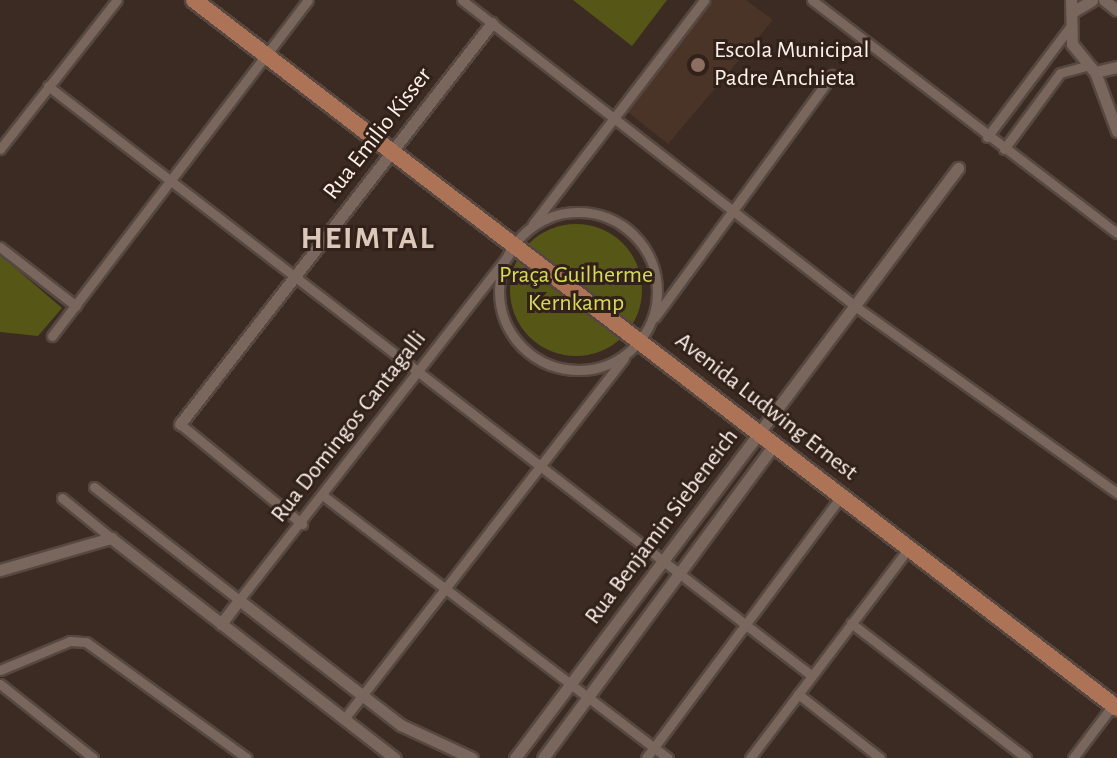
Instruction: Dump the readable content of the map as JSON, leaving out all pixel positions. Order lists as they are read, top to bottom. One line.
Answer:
{"streets":{"highway":["Avenida Ludwing Ernest"],"street":["Rua Emilio Kisser","Rua Domingos Cantagalli","Rua Benjamin Siebeneich"]},"crossings":[["Rua Emilio Kisser","Avenida Ludwing Ernest"],["Avenida Ludwing Ernest","Rua Domingos Cantagalli"],["Avenida Ludwing Ernest","Rua Benjamin Siebeneich"]],"districts":["HEIMTAL"],"parks":["Praça Guilherme Kernkamp"],"places":["Escola Municipal Padre Anchieta"]}
